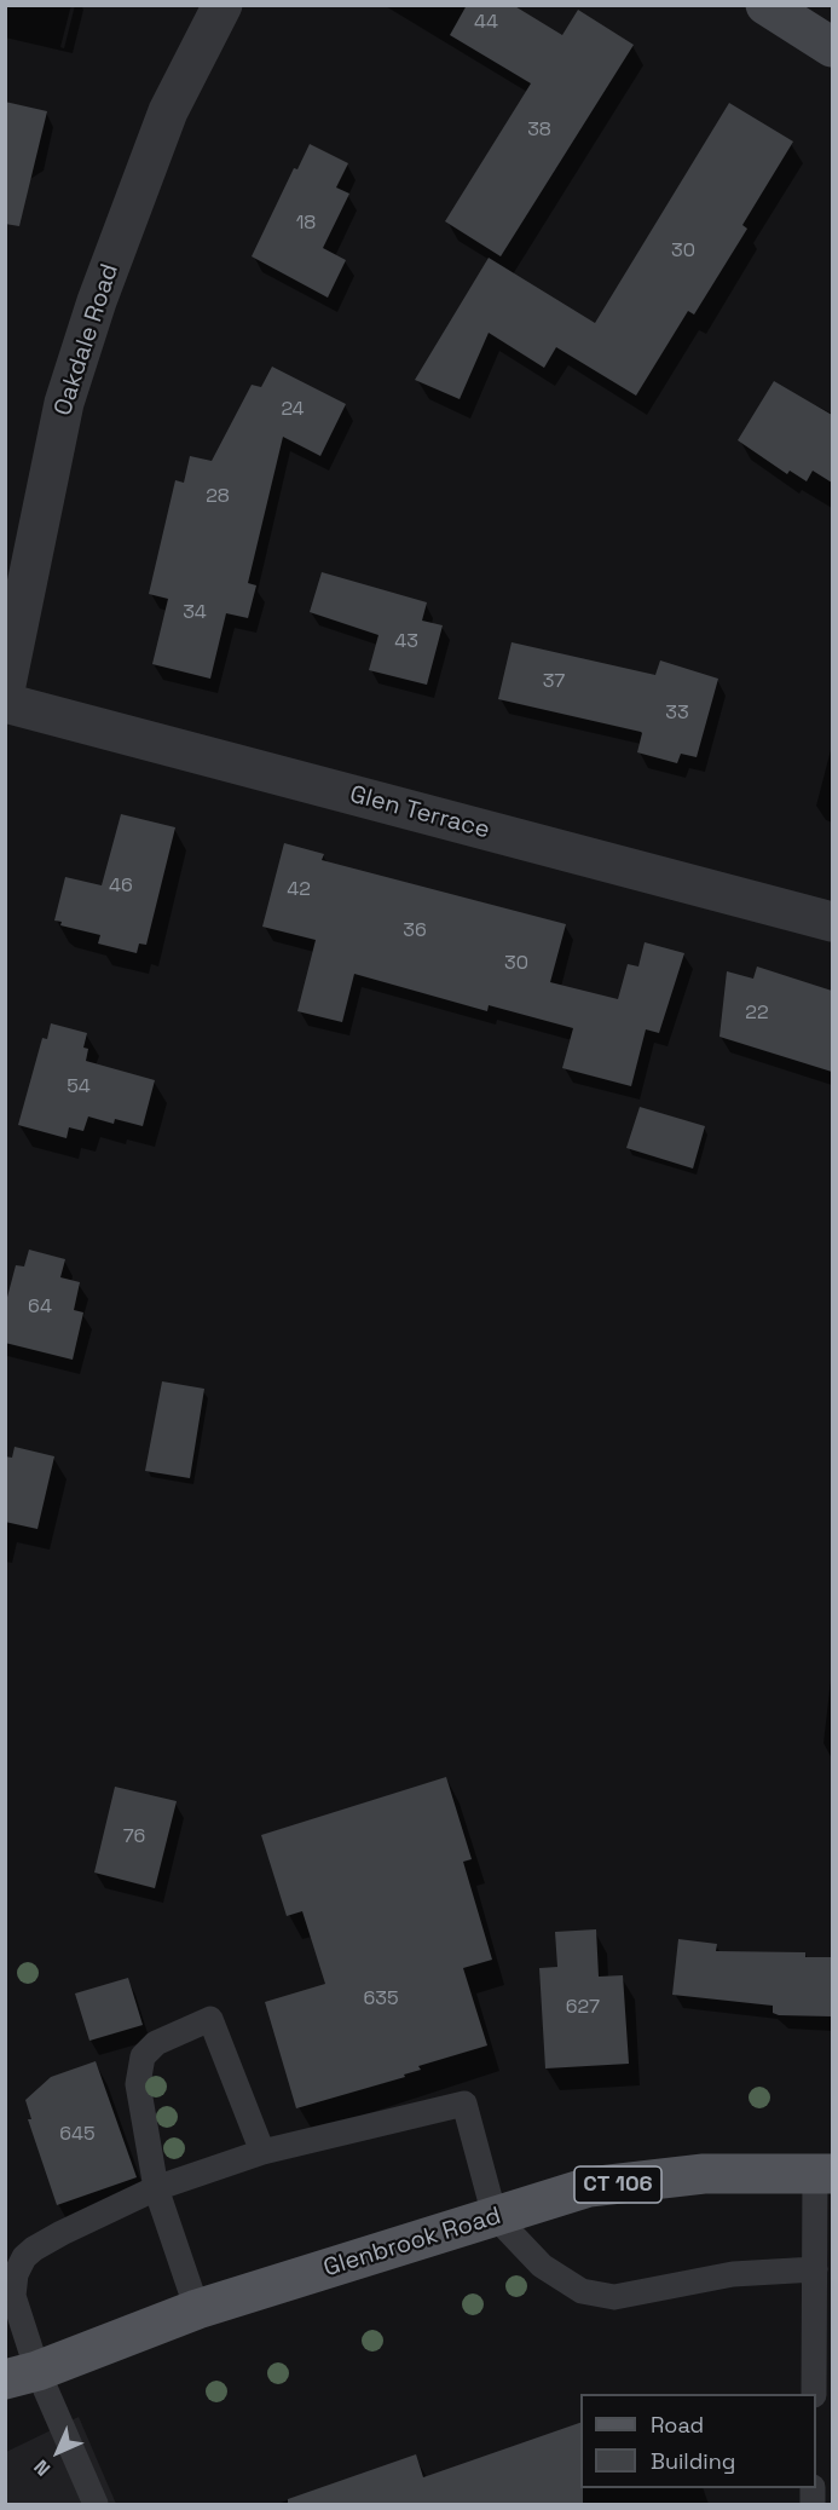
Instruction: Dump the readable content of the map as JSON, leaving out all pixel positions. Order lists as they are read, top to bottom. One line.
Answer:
{"streets":{"main road":["CT 106","Glenbrook Road"],"street":["Oakdale Road","Glen Terrace"]},"house_numbers":["44","38","18","30","24","28","34","43","37","33","46","42","36","30","22","54","64","76","635","627","645"],"legend":["Road","Building"],"north":"bottom left"}
